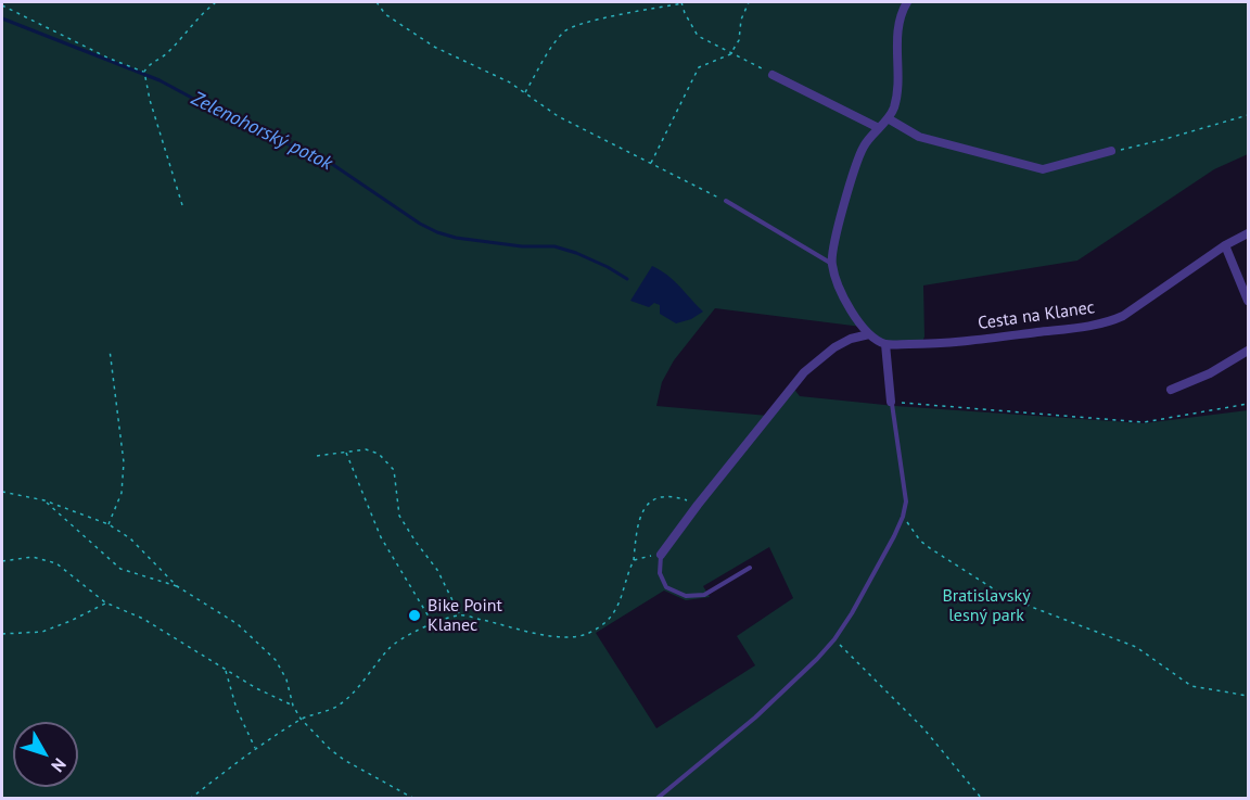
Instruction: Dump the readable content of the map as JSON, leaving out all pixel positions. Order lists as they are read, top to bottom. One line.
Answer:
{"streets":{"street":["Cesta na Klanec"]},"water":["Zelenohorský potok"],"parks":["Bratislavský lesný park"],"places":["Bike Point Klanec"],"north":"bottom right"}
